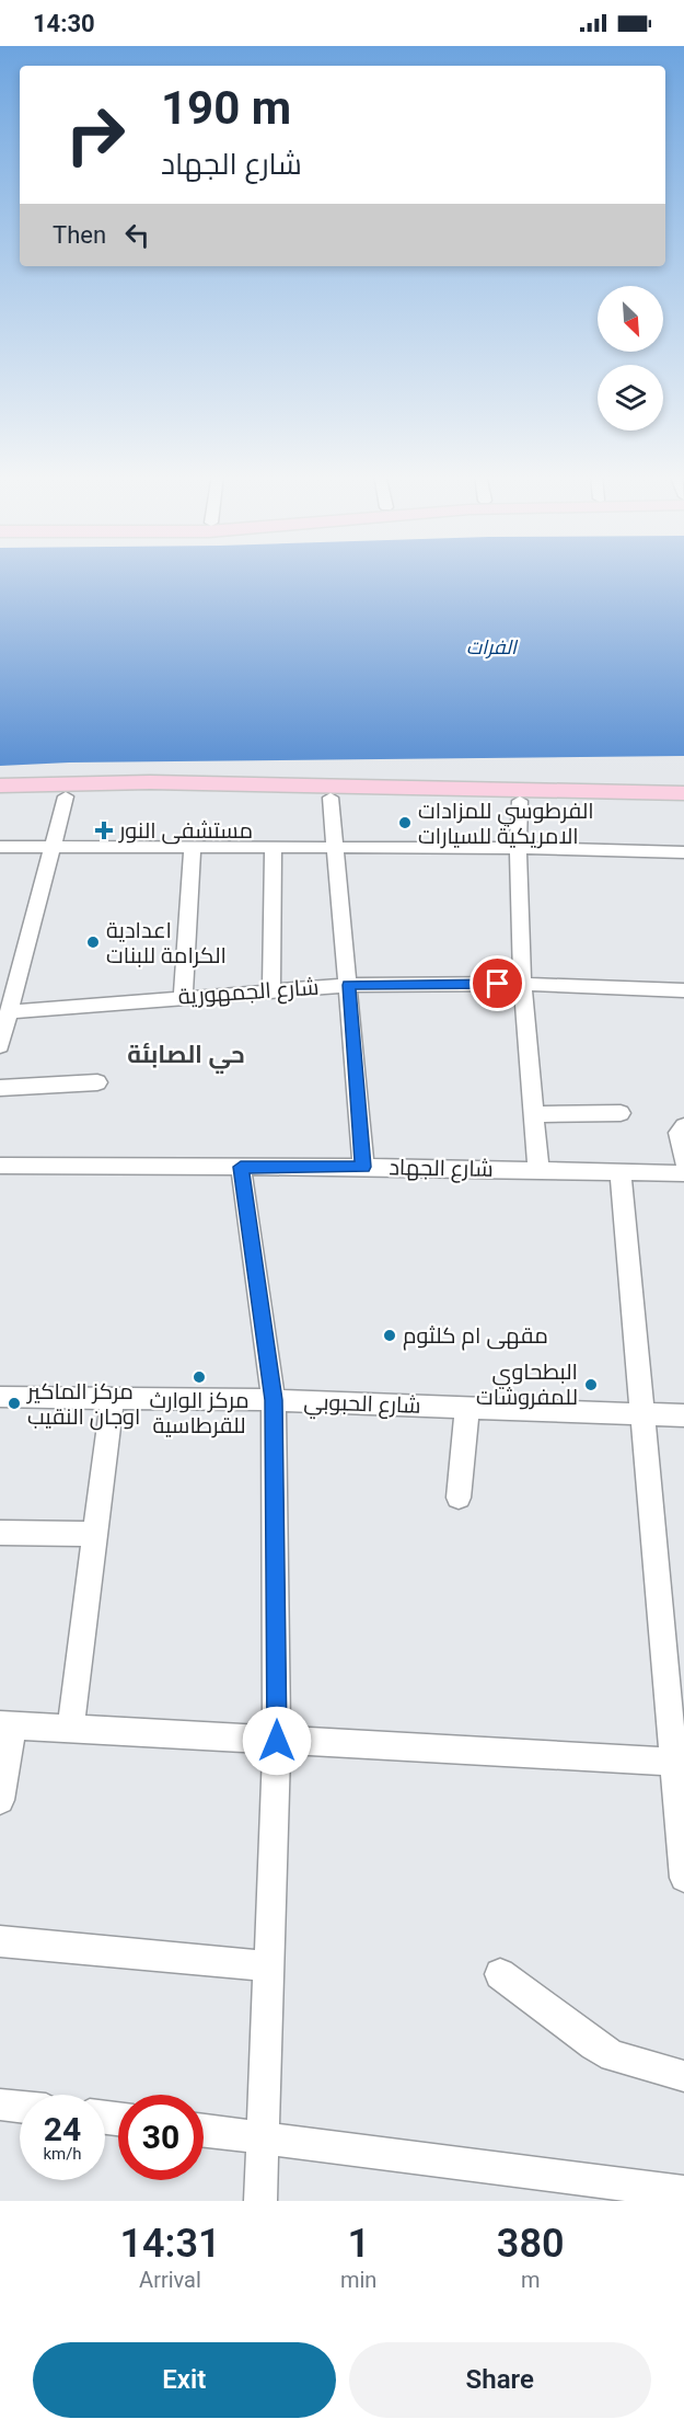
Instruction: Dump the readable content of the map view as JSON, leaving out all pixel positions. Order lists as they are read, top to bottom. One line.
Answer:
{"streets":{"street":["شارع الجمهورية","شارع الجهاد","شارع الحبوبي"]},"districts":["حي الصابئة"],"water":["الفرات"],"places":{"other":["الفرطوسي للمزادات الامريكية للسيارات","اعدادية الكرامة للبنات","مقهى ام كلثوم","مركز الوارث للقرطاسية","البطحاوي للمفروشات","مركز الماكير اوجان النقيب"],"health":["مستشفى النور"]},"north":"bottom right","page":{"status":"14:30","turn":["190 m","شارع الجهاد"],"then":"Then","speed":"24 km/h","limit":"30","eta":["14:31","Arrival","1","min","380","m"],"buttons":["Exit","Share"]}}
